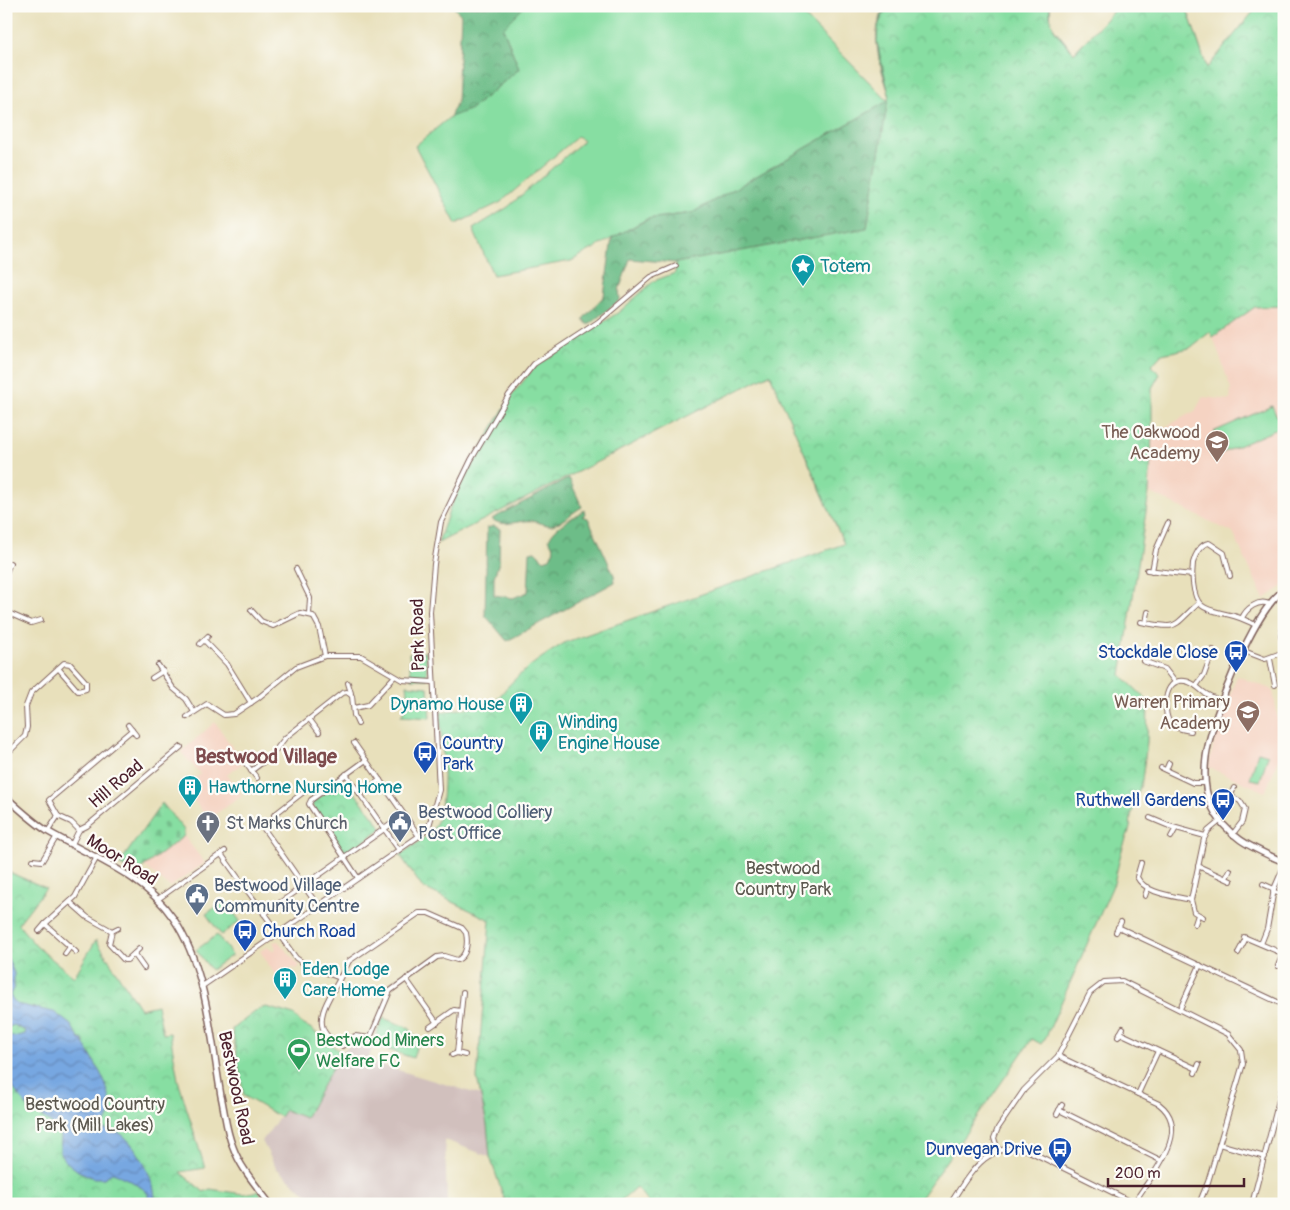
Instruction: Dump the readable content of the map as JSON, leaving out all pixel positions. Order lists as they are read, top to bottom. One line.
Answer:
{"streets":{"main road":["Moor Road","Bestwood Road"],"street":["Park Road","Hill Road"]},"crossings":[["Park Road","Moor Road"],["Hill Road","Moor Road"],["Moor Road","Bestwood Road"]],"districts":["Bestwood Village"],"parks":["Bestwood Country Park","Bestwood Country Park (Mill Lakes)"],"places":{"place":["Totem"],"school or university":["The Oakwood Academy","Warren Primary Academy"],"bus stop":["Stockdale Close","Country Park","Ruthwell Gardens","Church Road","Dunvegan Drive"],"building":["Dynamo House","Winding Engine House","Hawthorne Nursing Home","Eden Lodge Care Home"],"public building":["Bestwood Colliery Post Office","Bestwood Village Community Centre"],"church":["St Marks Church"],"sports":["Bestwood Miners Welfare FC"]},"scale_bar":"200 m"}
